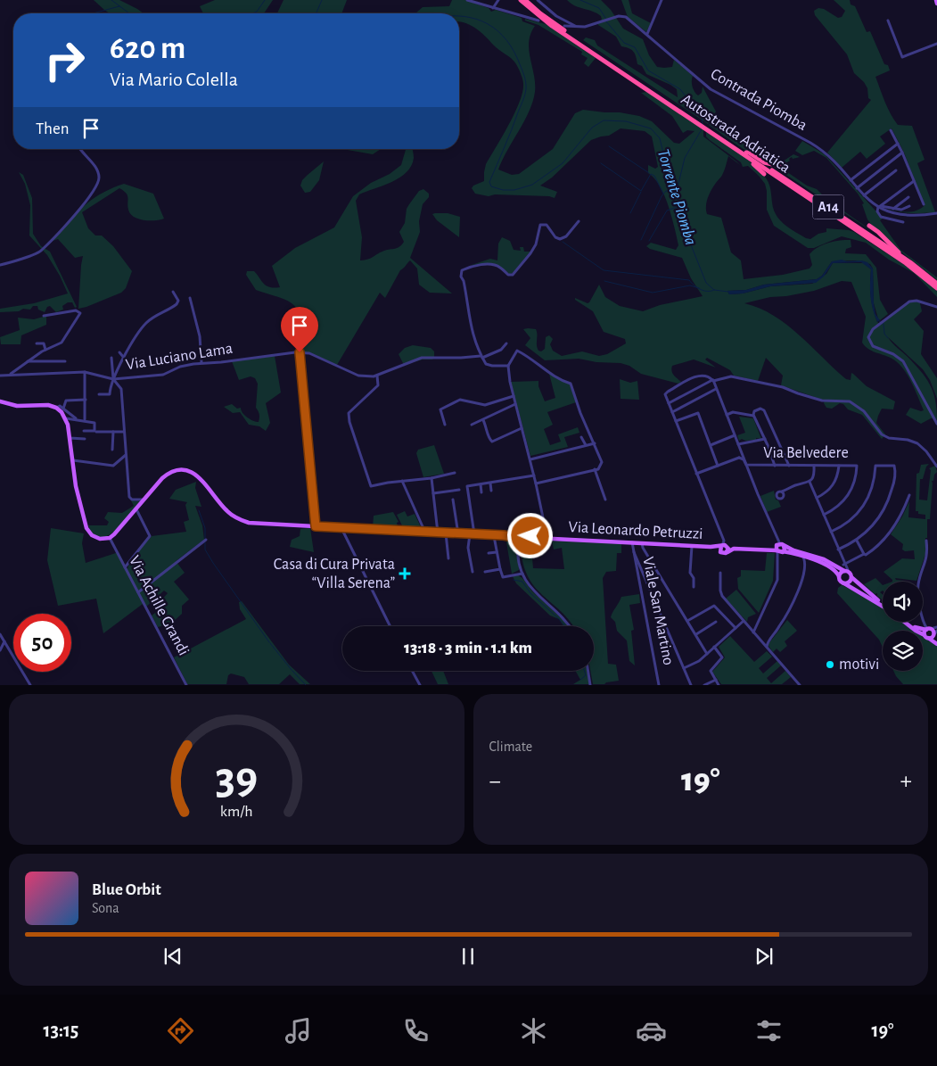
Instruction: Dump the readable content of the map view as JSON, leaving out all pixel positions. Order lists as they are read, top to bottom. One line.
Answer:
{"streets":{"highway":["Autostrada Adriatica","A14"],"main road":["Via Leonardo Petruzzi"],"street":["Contrada Piomba","Via Luciano Lama","Via Belvedere","Via Achille Grandi","Viale San Martino"]},"crossings":[["Via Leonardo Petruzzi","Viale San Martino"]],"water":["Torrente Piomba"],"places":{"health":["Casa di Cura Privata “Villa Serena”"],"other":["motivi"]},"page":{"turn":["620 m","Via Mario Colella"],"then":"Then","limit":"50","trip":"13:18 · 3 min · 1.1 km","tile":"Climate","heat":["−","19°","+"],"song":["Blue Orbit","Sona"],"tabs":["13:15","19°"],"gauge":["39","km/h"]}}
